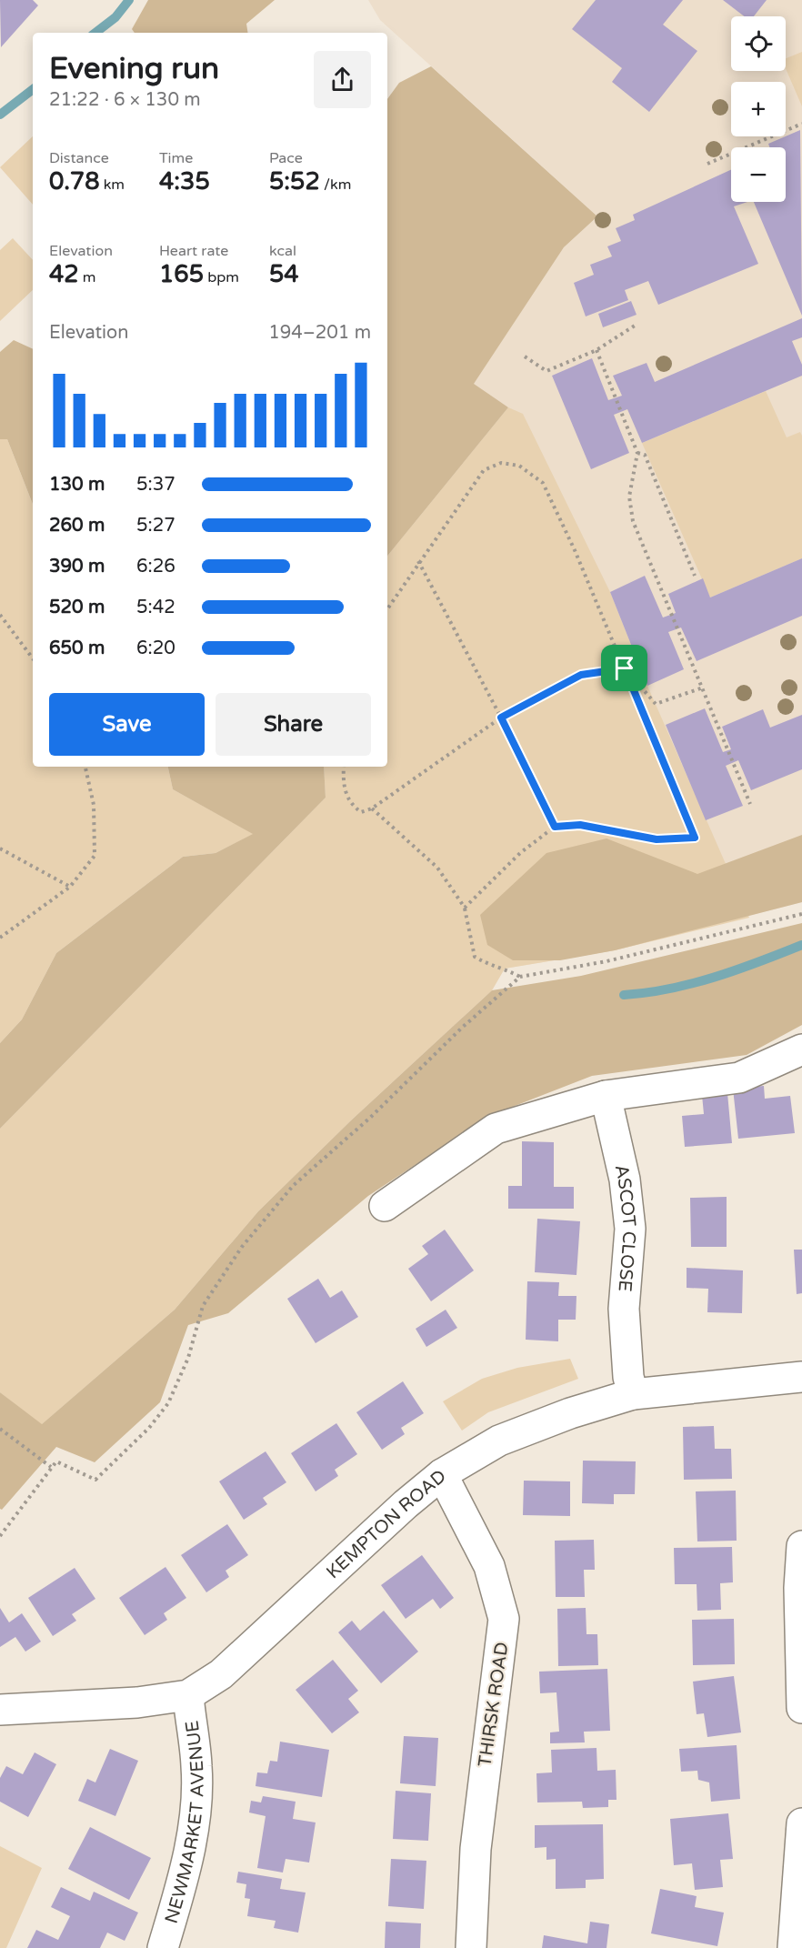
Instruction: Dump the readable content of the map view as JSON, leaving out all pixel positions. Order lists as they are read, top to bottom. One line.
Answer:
{"streets":{"street":["ASCOT CLOSE","KEMPTON ROAD","THIRSK ROAD","NEWMARKET AVENUE"]},"crossings":[["ASCOT CLOSE","KEMPTON ROAD"],["KEMPTON ROAD","THIRSK ROAD"],["KEMPTON ROAD","NEWMARKET AVENUE"]],"page":{"map_buttons":["+","−"],"heading":["Evening run","21:22 · 6 × 130 m"],"stats":[["Distance","0.78 km"],["Time","4:35"],["Pace","5:52 /km"],["Elevation","42 m"],["Heart rate","165 bpm"],["kcal","54"]],"chart":["Elevation","194–201 m"],"list":[{"name":"130 m","note":"5:37"},{"name":"260 m","note":"5:27"},{"name":"390 m","note":"6:26"},{"name":"520 m","note":"5:42"},{"name":"650 m","note":"6:20"}],"buttons":["Save","Share"]}}
